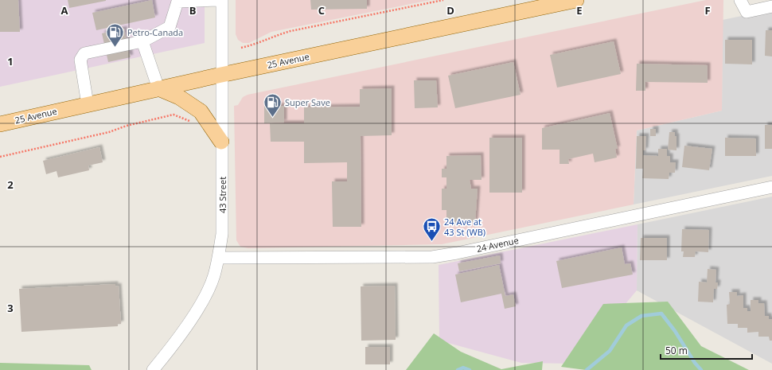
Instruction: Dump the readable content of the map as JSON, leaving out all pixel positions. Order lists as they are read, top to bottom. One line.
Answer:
{"streets":{"main road":["25 Avenue"],"street":["43 Street","24 Avenue"]},"crossings":[["25 Avenue","43 Street"],["43 Street","24 Avenue"]],"places":{"fuel station":["Petro-Canada","Super Save"],"bus stop":["24 Ave at 43 St (WB)"]},"scale_bar":"50 m","grid":{"columns":["A","B","C","D","E","F"],"rows":["1","2","3"]}}
